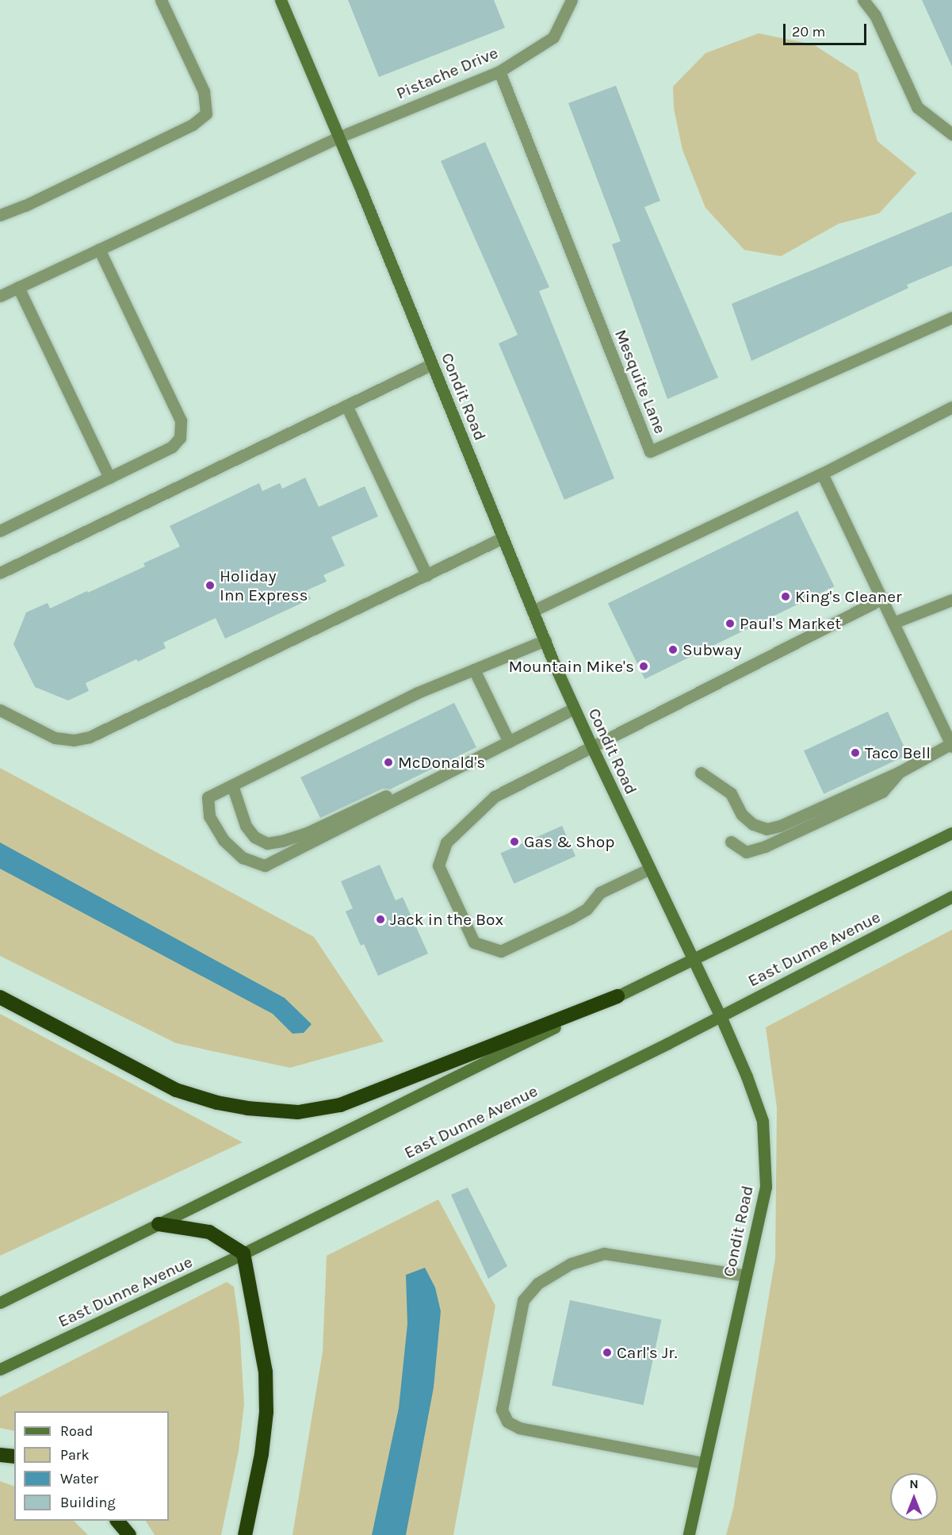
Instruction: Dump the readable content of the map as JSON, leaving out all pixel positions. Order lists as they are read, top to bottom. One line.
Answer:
{"streets":{"main road":["Condit Road","East Dunne Avenue"],"street":["Pistache Drive","Mesquite Lane"]},"crossings":[["Pistache Drive","Mesquite Lane"],["Pistache Drive","Condit Road"],["Condit Road","East Dunne Avenue"]],"places":["Holiday Inn Express","King's Cleaner","Paul's Market","Subway","Mountain Mike's","Taco Bell","McDonald's","Gas & Shop","Jack in the Box","Carl's Jr."],"legend":["Road","Park","Water","Building"],"scale_bar":"20 m","north":"top"}
